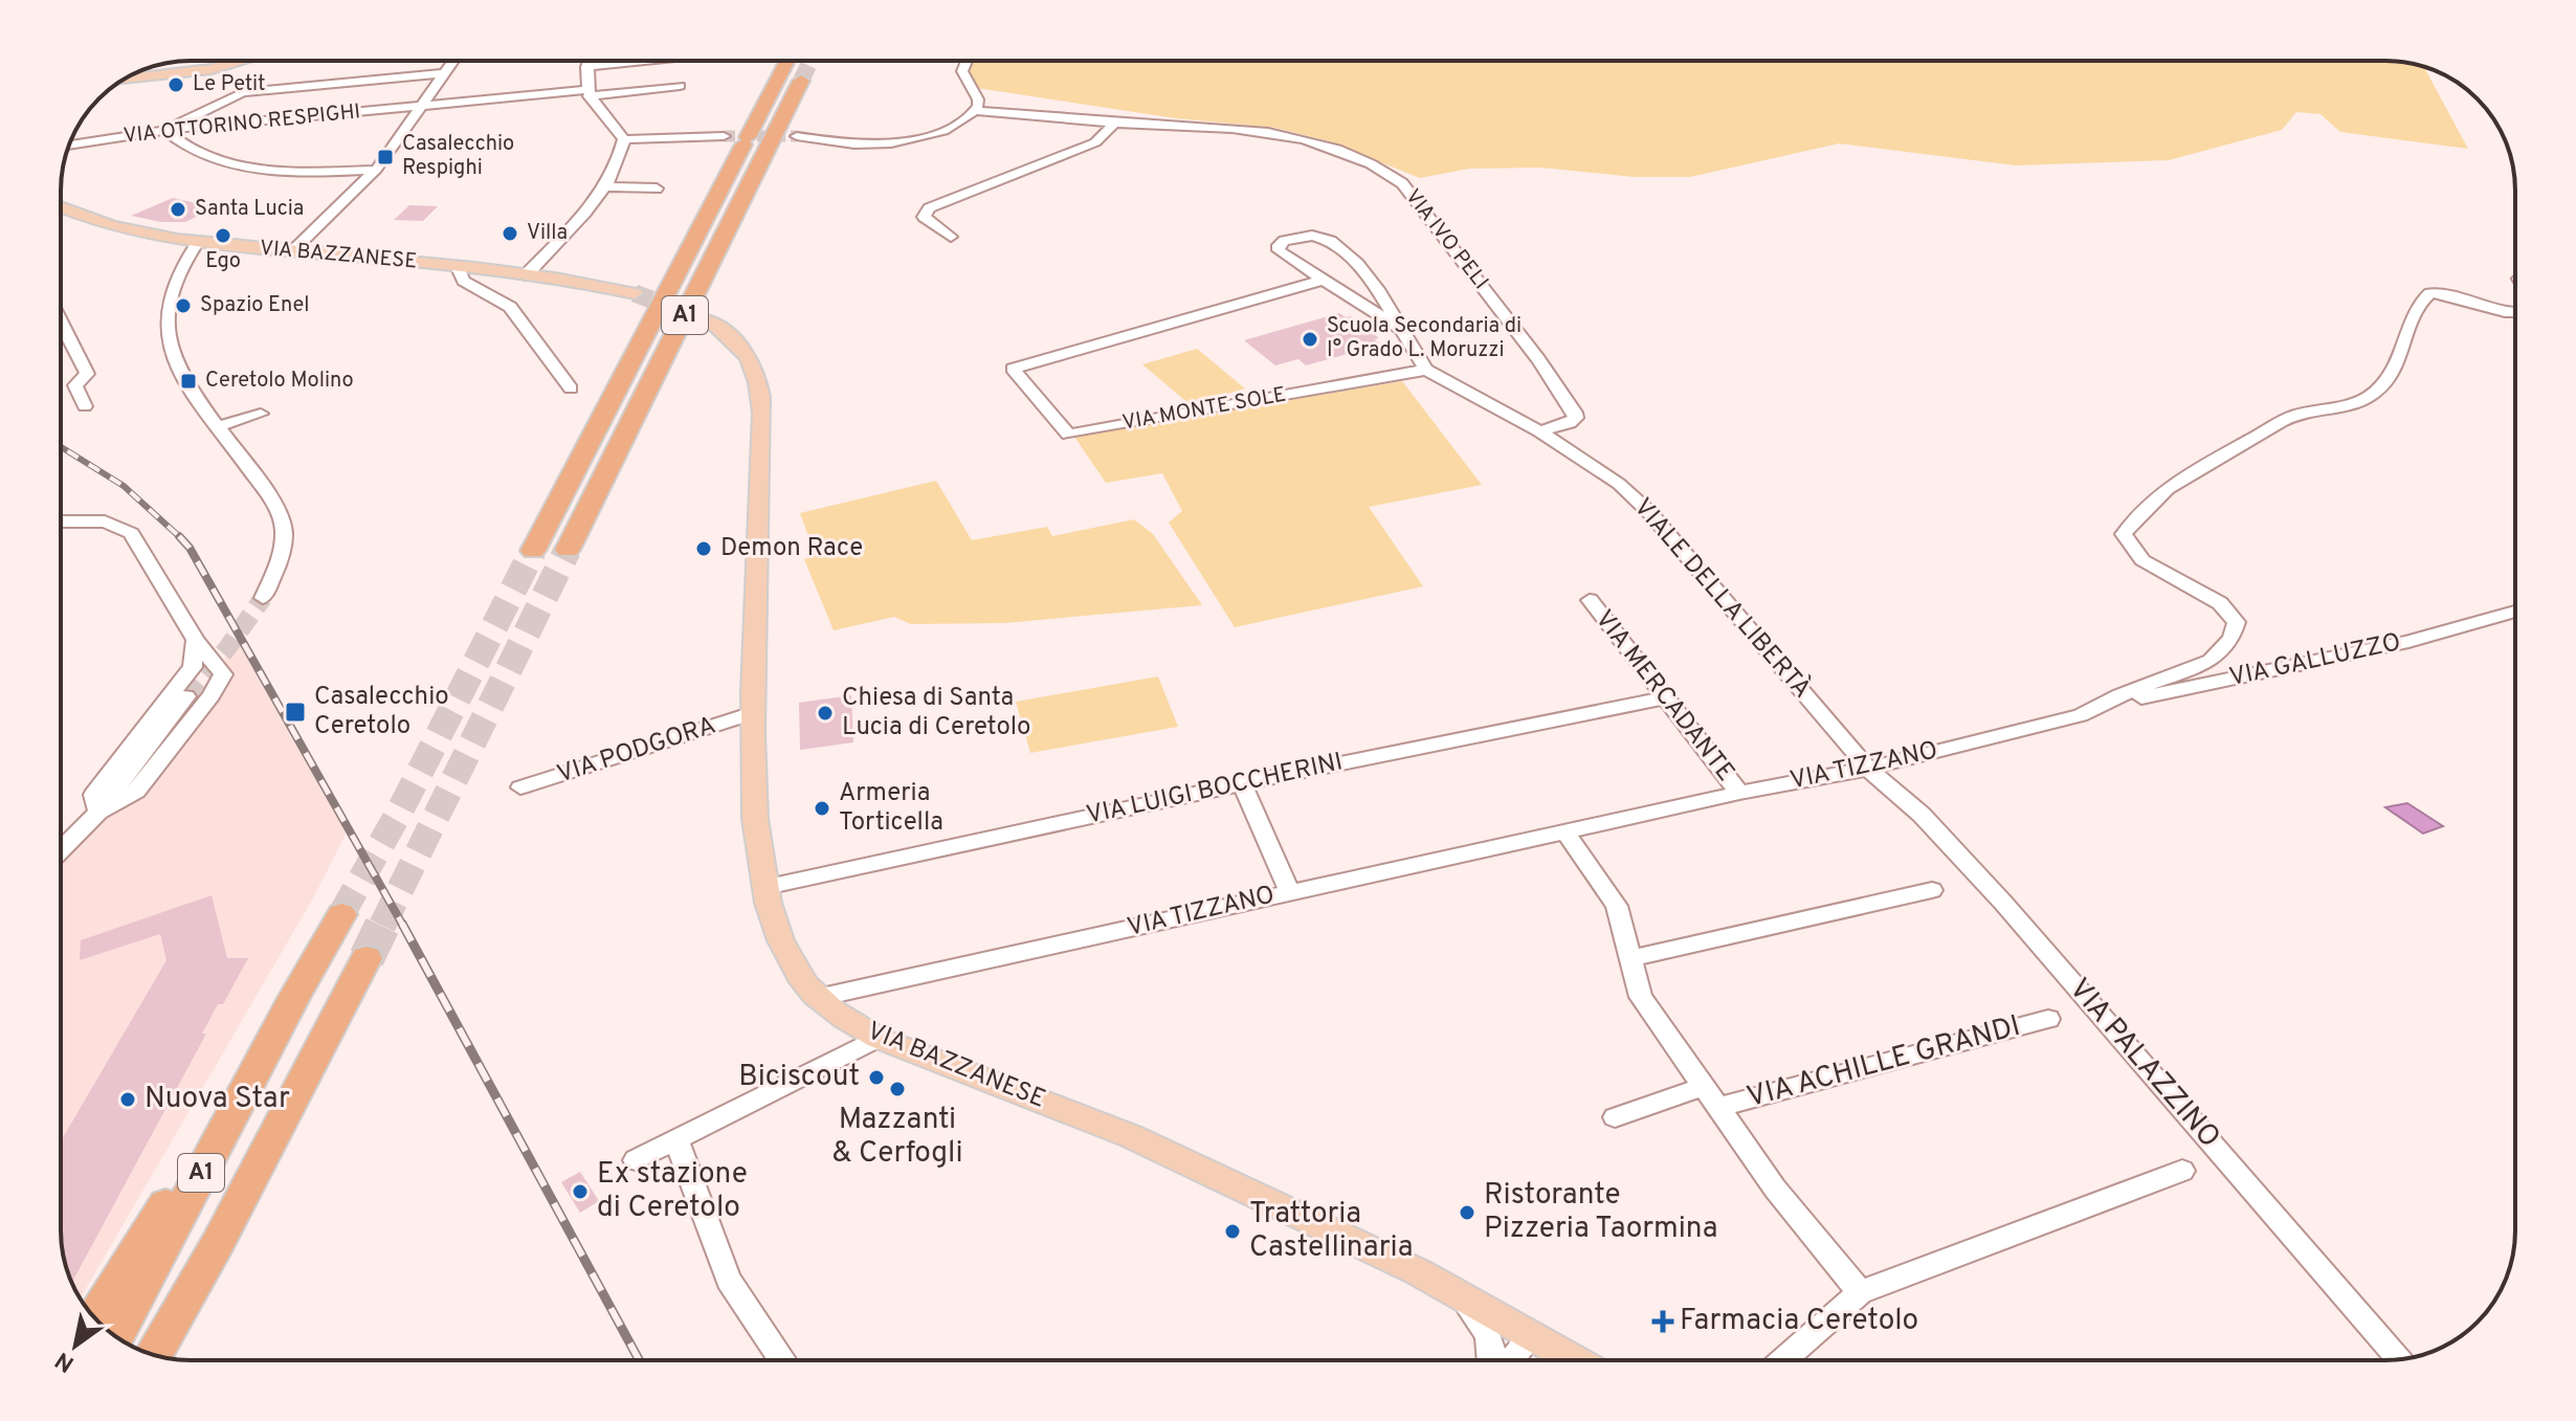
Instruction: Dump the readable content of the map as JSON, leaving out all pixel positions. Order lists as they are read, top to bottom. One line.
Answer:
{"streets":{"highway":["A1"],"main road":["VIA BAZZANESE"],"street":["VIA OTTORINO RESPIGHI","VIA IVO PELI","VIA MONTE SOLE","VIALE DELLA LIBERTÀ","VIA GALLUZZO","VIA MERCADANTE","VIA PODGORA","VIA TIZZANO","VIA LUIGI BOCCHERINI","VIA ACHILLE GRANDI","VIA PALAZZINO"]},"crossings":[["VIA IVO PELI","VIALE DELLA LIBERTÀ"],["VIA BAZZANESE","VIA PODGORA"],["VIA BAZZANESE","VIA TIZZANO"],["VIA BAZZANESE","VIA LUIGI BOCCHERINI"],["VIA MONTE SOLE","VIALE DELLA LIBERTÀ"],["VIALE DELLA LIBERTÀ","VIA TIZZANO"],["VIALE DELLA LIBERTÀ","VIA PALAZZINO"],["VIA GALLUZZO","VIA TIZZANO"],["VIA MERCADANTE","VIA TIZZANO"],["VIA MERCADANTE","VIA LUIGI BOCCHERINI"],["VIA TIZZANO","VIA PALAZZINO"]],"places":{"other":["Le Petit","Santa Lucia","Villa","Ego","Spazio Enel","Scuola Secondaria di I° Grado L. Moruzzi","Demon Race","Chiesa di Santa Lucia di Ceretolo","Armeria Torticella","Biciscout","Mazzanti & Cerfogli","Nuova Star","Ex stazione di Ceretolo","Ristorante Pizzeria Taormina","Trattoria Castellinaria"],"transit":["Casalecchio Respighi","Ceretolo Molino","Casalecchio Ceretolo"],"health":["Farmacia Ceretolo"]},"north":"bottom left"}
